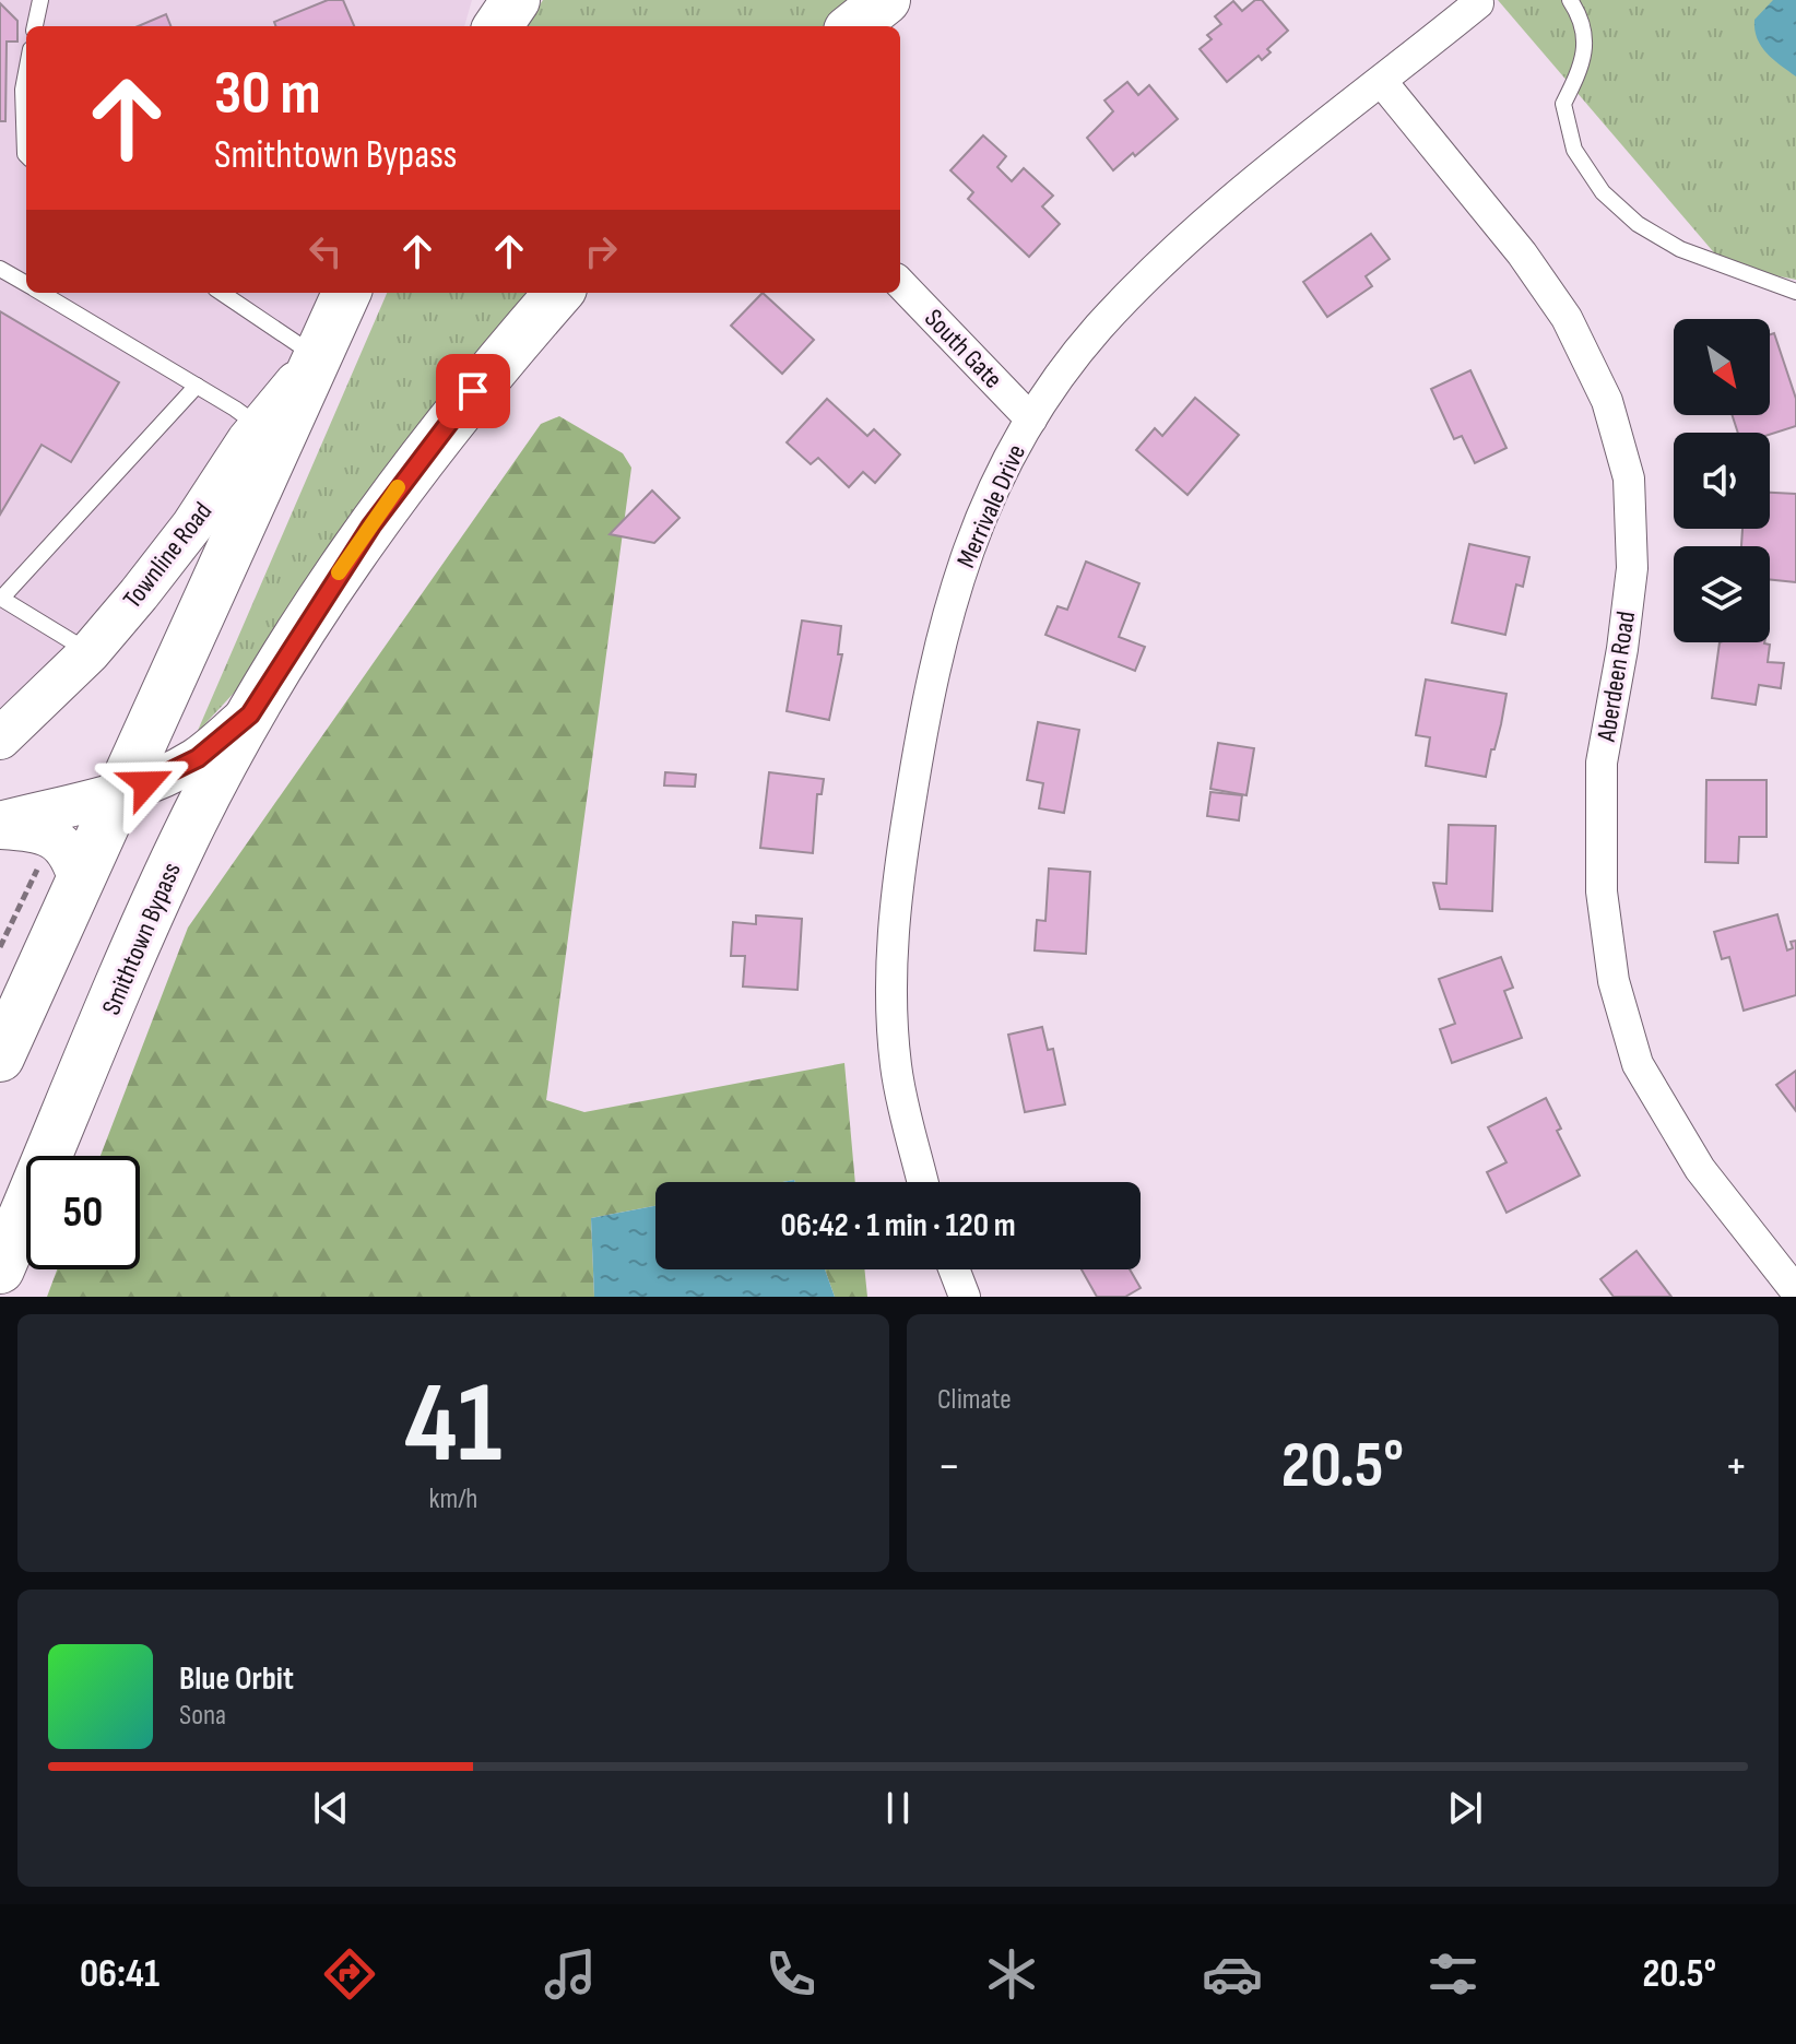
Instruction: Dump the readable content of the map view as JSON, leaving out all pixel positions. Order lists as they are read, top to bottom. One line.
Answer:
{"streets":{"highway":["Smithtown Bypass"],"main road":["Townline Road"],"street":["South Gate","Merrivale Drive","Aberdeen Road"]},"crossings":[["South Gate","Merrivale Drive"],["Merrivale Drive","Aberdeen Road"]],"north":"bottom right","page":{"turn":["30 m","Smithtown Bypass"],"limit":"50","trip":"06:42 · 1 min · 120 m","tile":[["41","km/h"],"Climate"],"heat":["−","20.5°","+"],"song":["Blue Orbit","Sona"],"tabs":["06:41","20.5°"]}}
